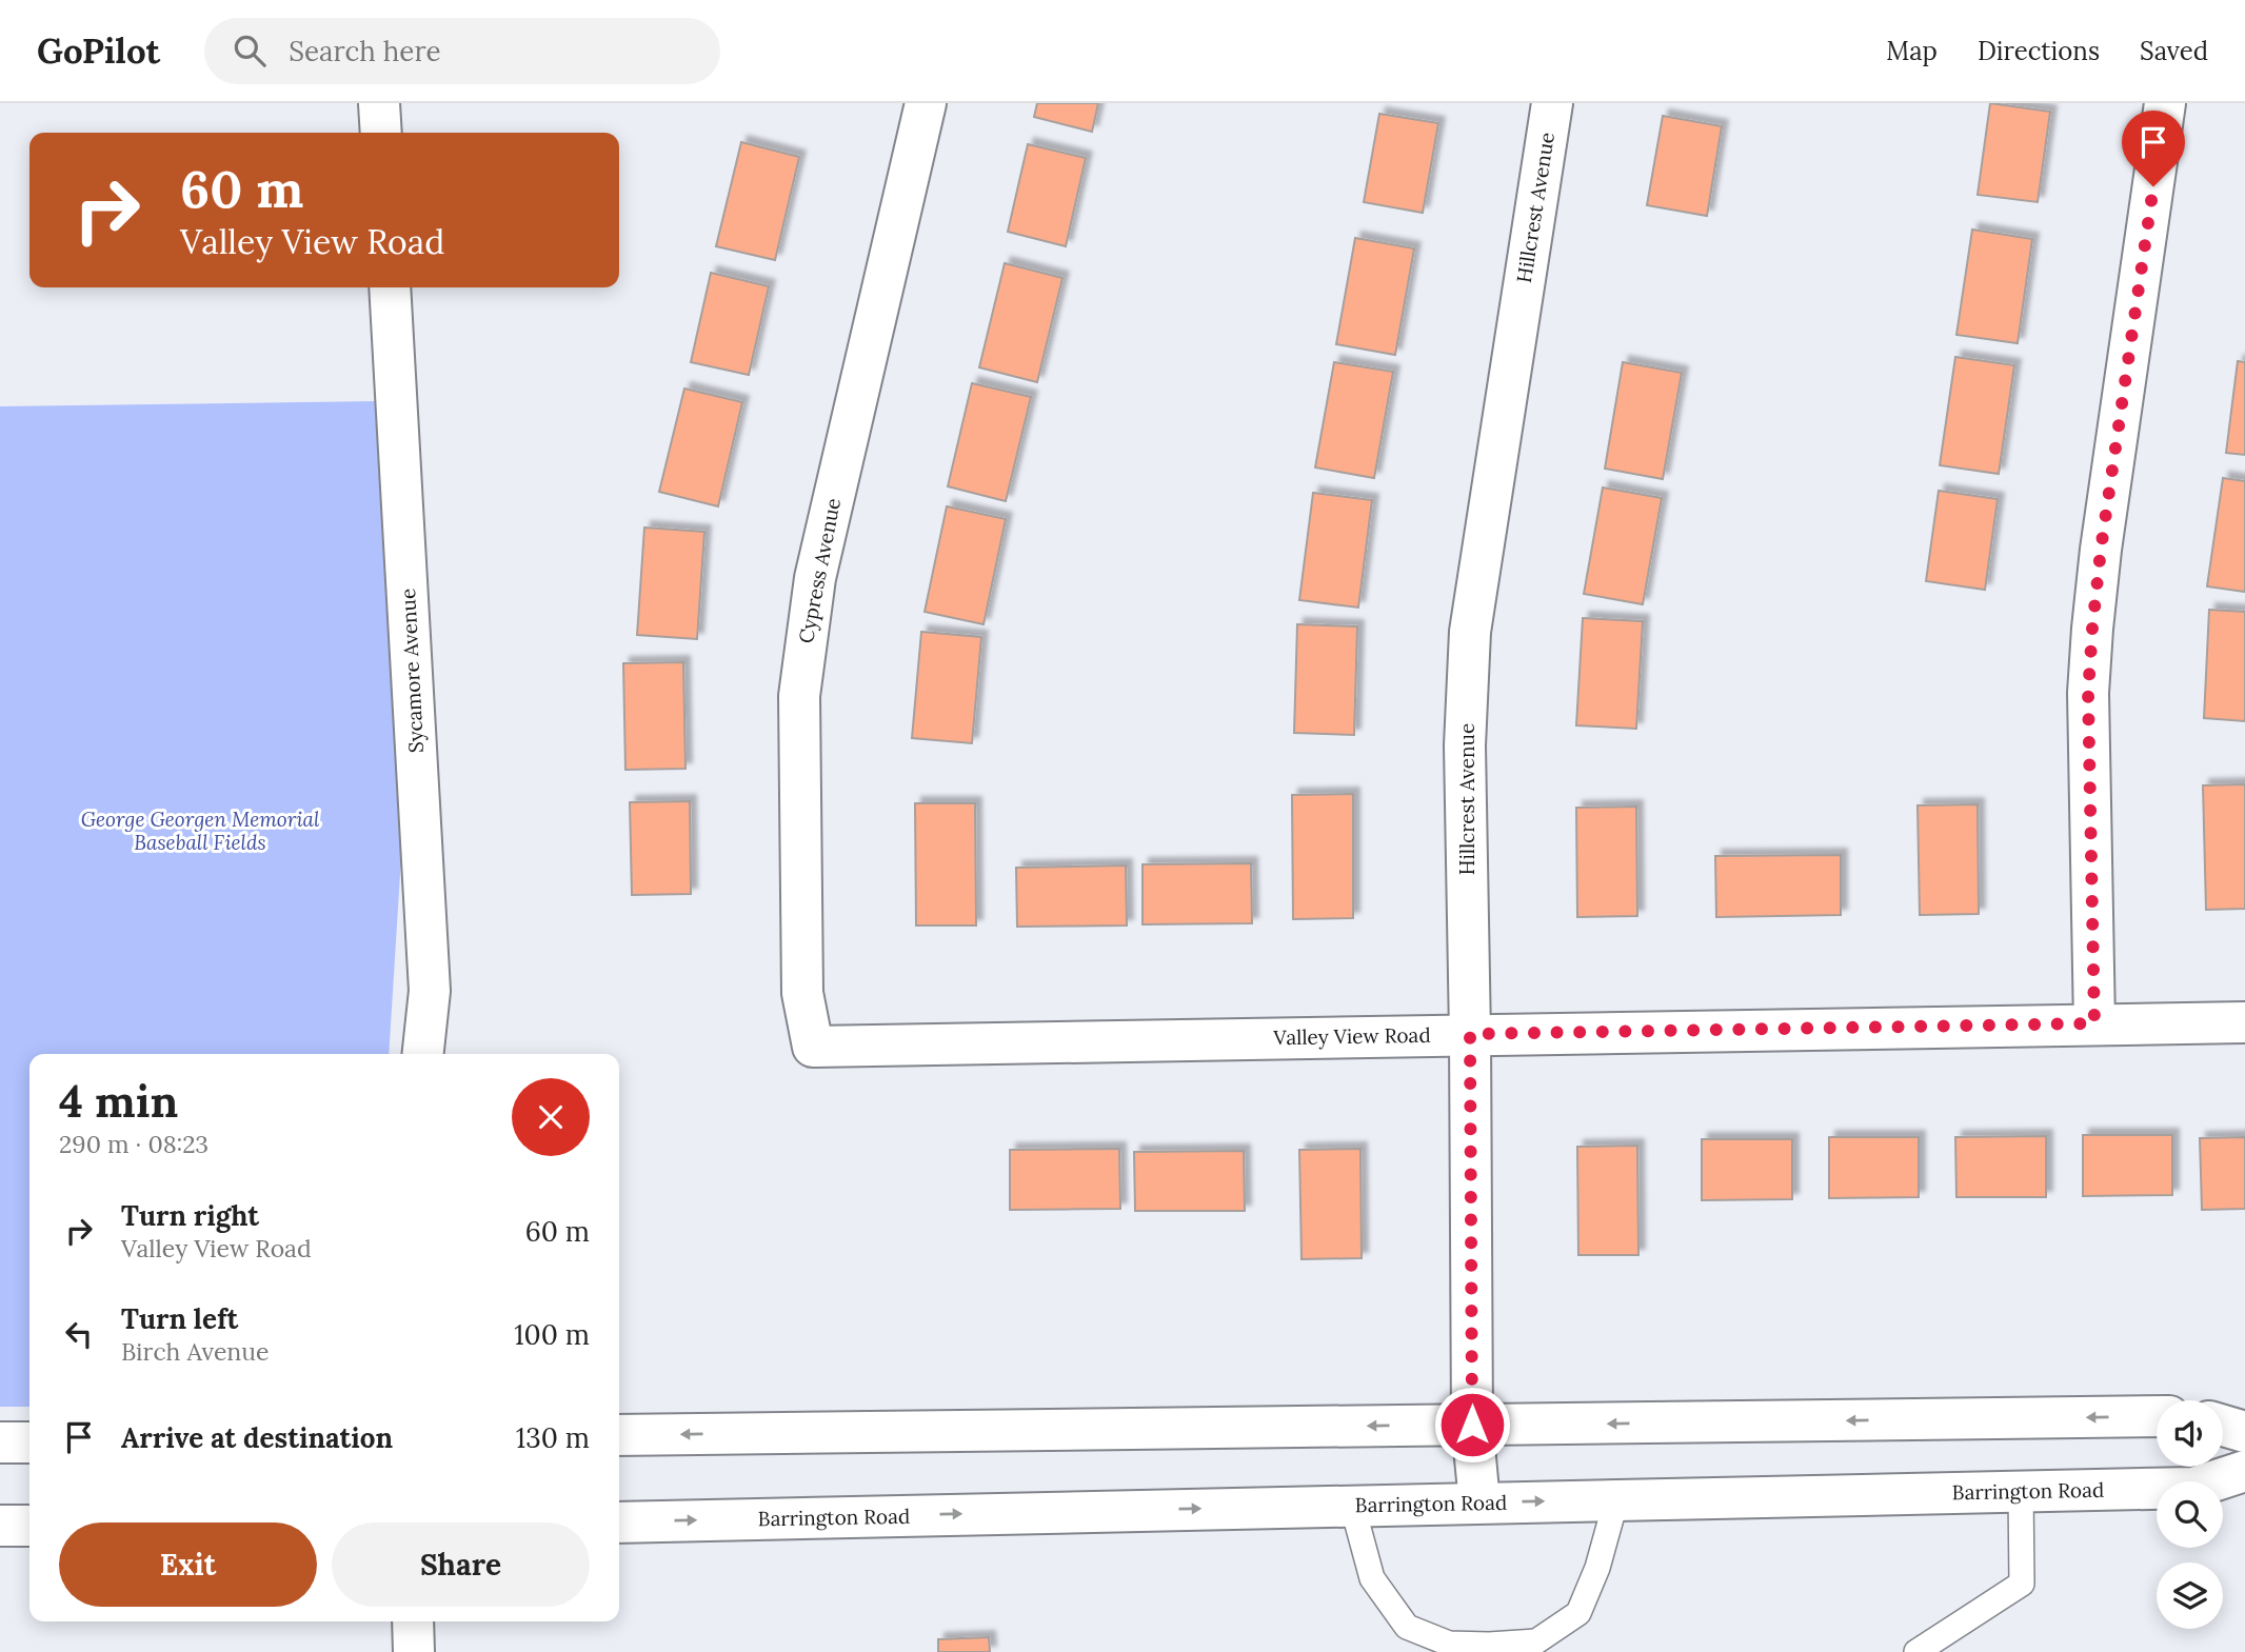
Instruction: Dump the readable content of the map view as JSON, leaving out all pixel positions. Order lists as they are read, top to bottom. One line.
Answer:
{"streets":{"street":["Hillcrest Avenue","Cypress Avenue","Sycamore Avenue","Valley View Road","Barrington Road"]},"crossings":[["Hillcrest Avenue","Valley View Road"],["Hillcrest Avenue","Barrington Road"],["Cypress Avenue","Valley View Road"]],"parks":["George Georgen Memorial Baseball Fields"],"page":{"header":"GoPilot","search":"Search here","nav":["Map","Directions","Saved"],"turn":["60 m","Valley View Road"],"heading":["4 min","290 m · 08:23"],"list":[{"name":"Turn right","note":"Valley View Road","value":"60 m"},{"name":"Turn left","note":"Birch Avenue","value":"100 m"},{"name":"Arrive at destination","value":"130 m"}],"buttons":["Exit","Share"]}}
